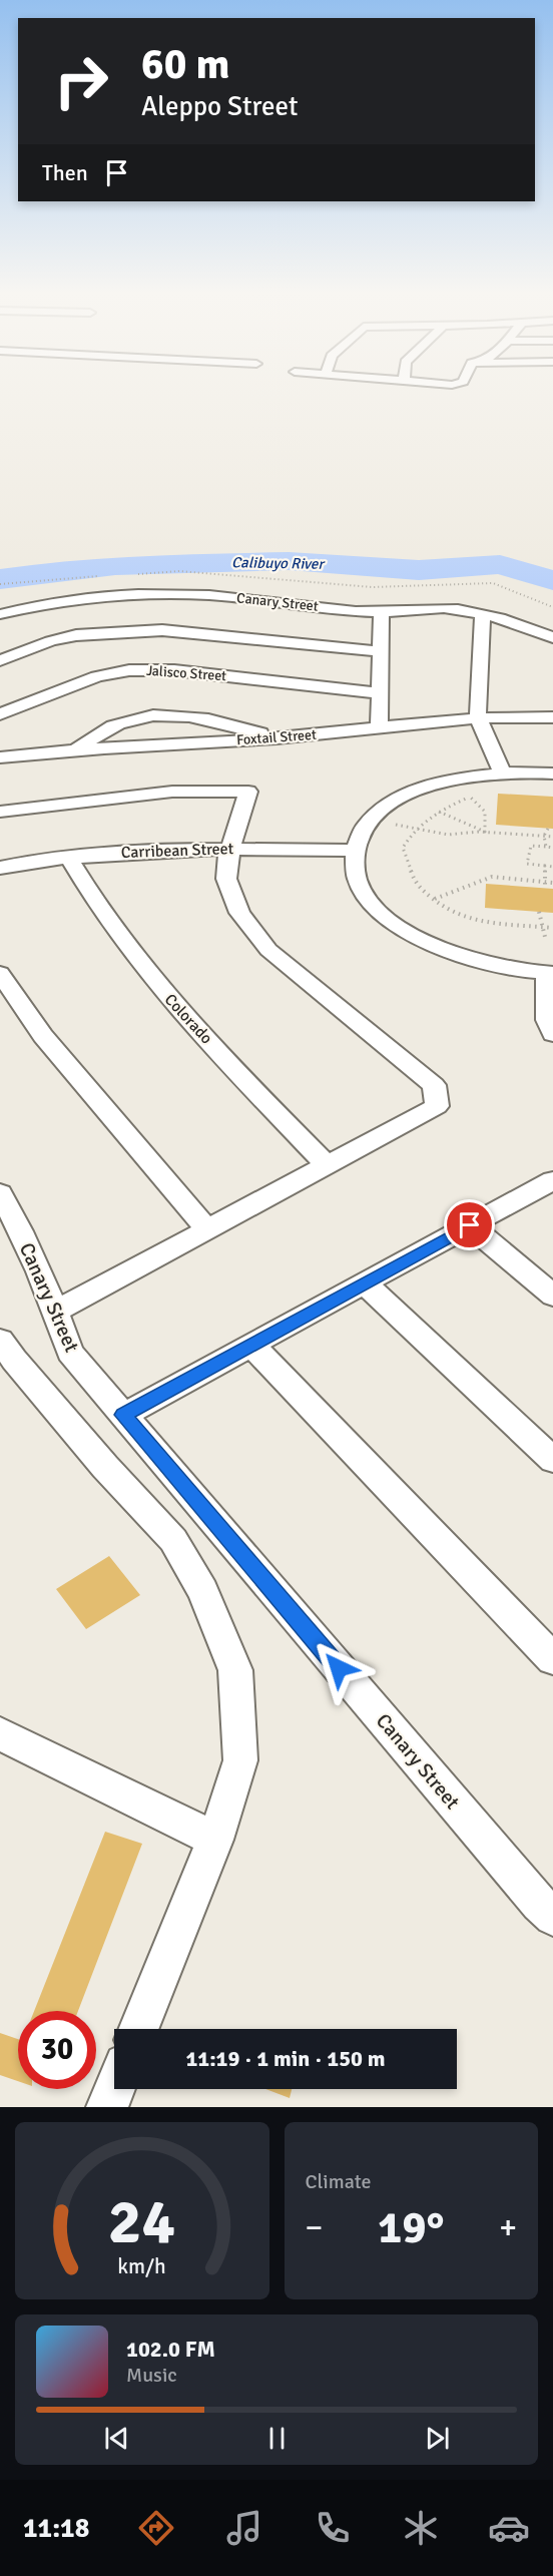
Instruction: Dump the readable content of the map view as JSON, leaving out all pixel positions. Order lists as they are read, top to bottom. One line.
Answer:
{"streets":{"street":["Canary Street","Jalisco Street","Foxtail Street","Carribean Street","Colorado"]},"crossings":[["Carribean Street","Colorado"]],"water":["Calibuyo River"],"page":{"turn":["60 m","Aleppo Street"],"then":"Then","limit":"30","trip":"11:19 · 1 min · 150 m","tile":"Climate","heat":["−","19°","+"],"song":["102.0 FM","Music"],"tabs":"11:18","gauge":["24","km/h"]}}
